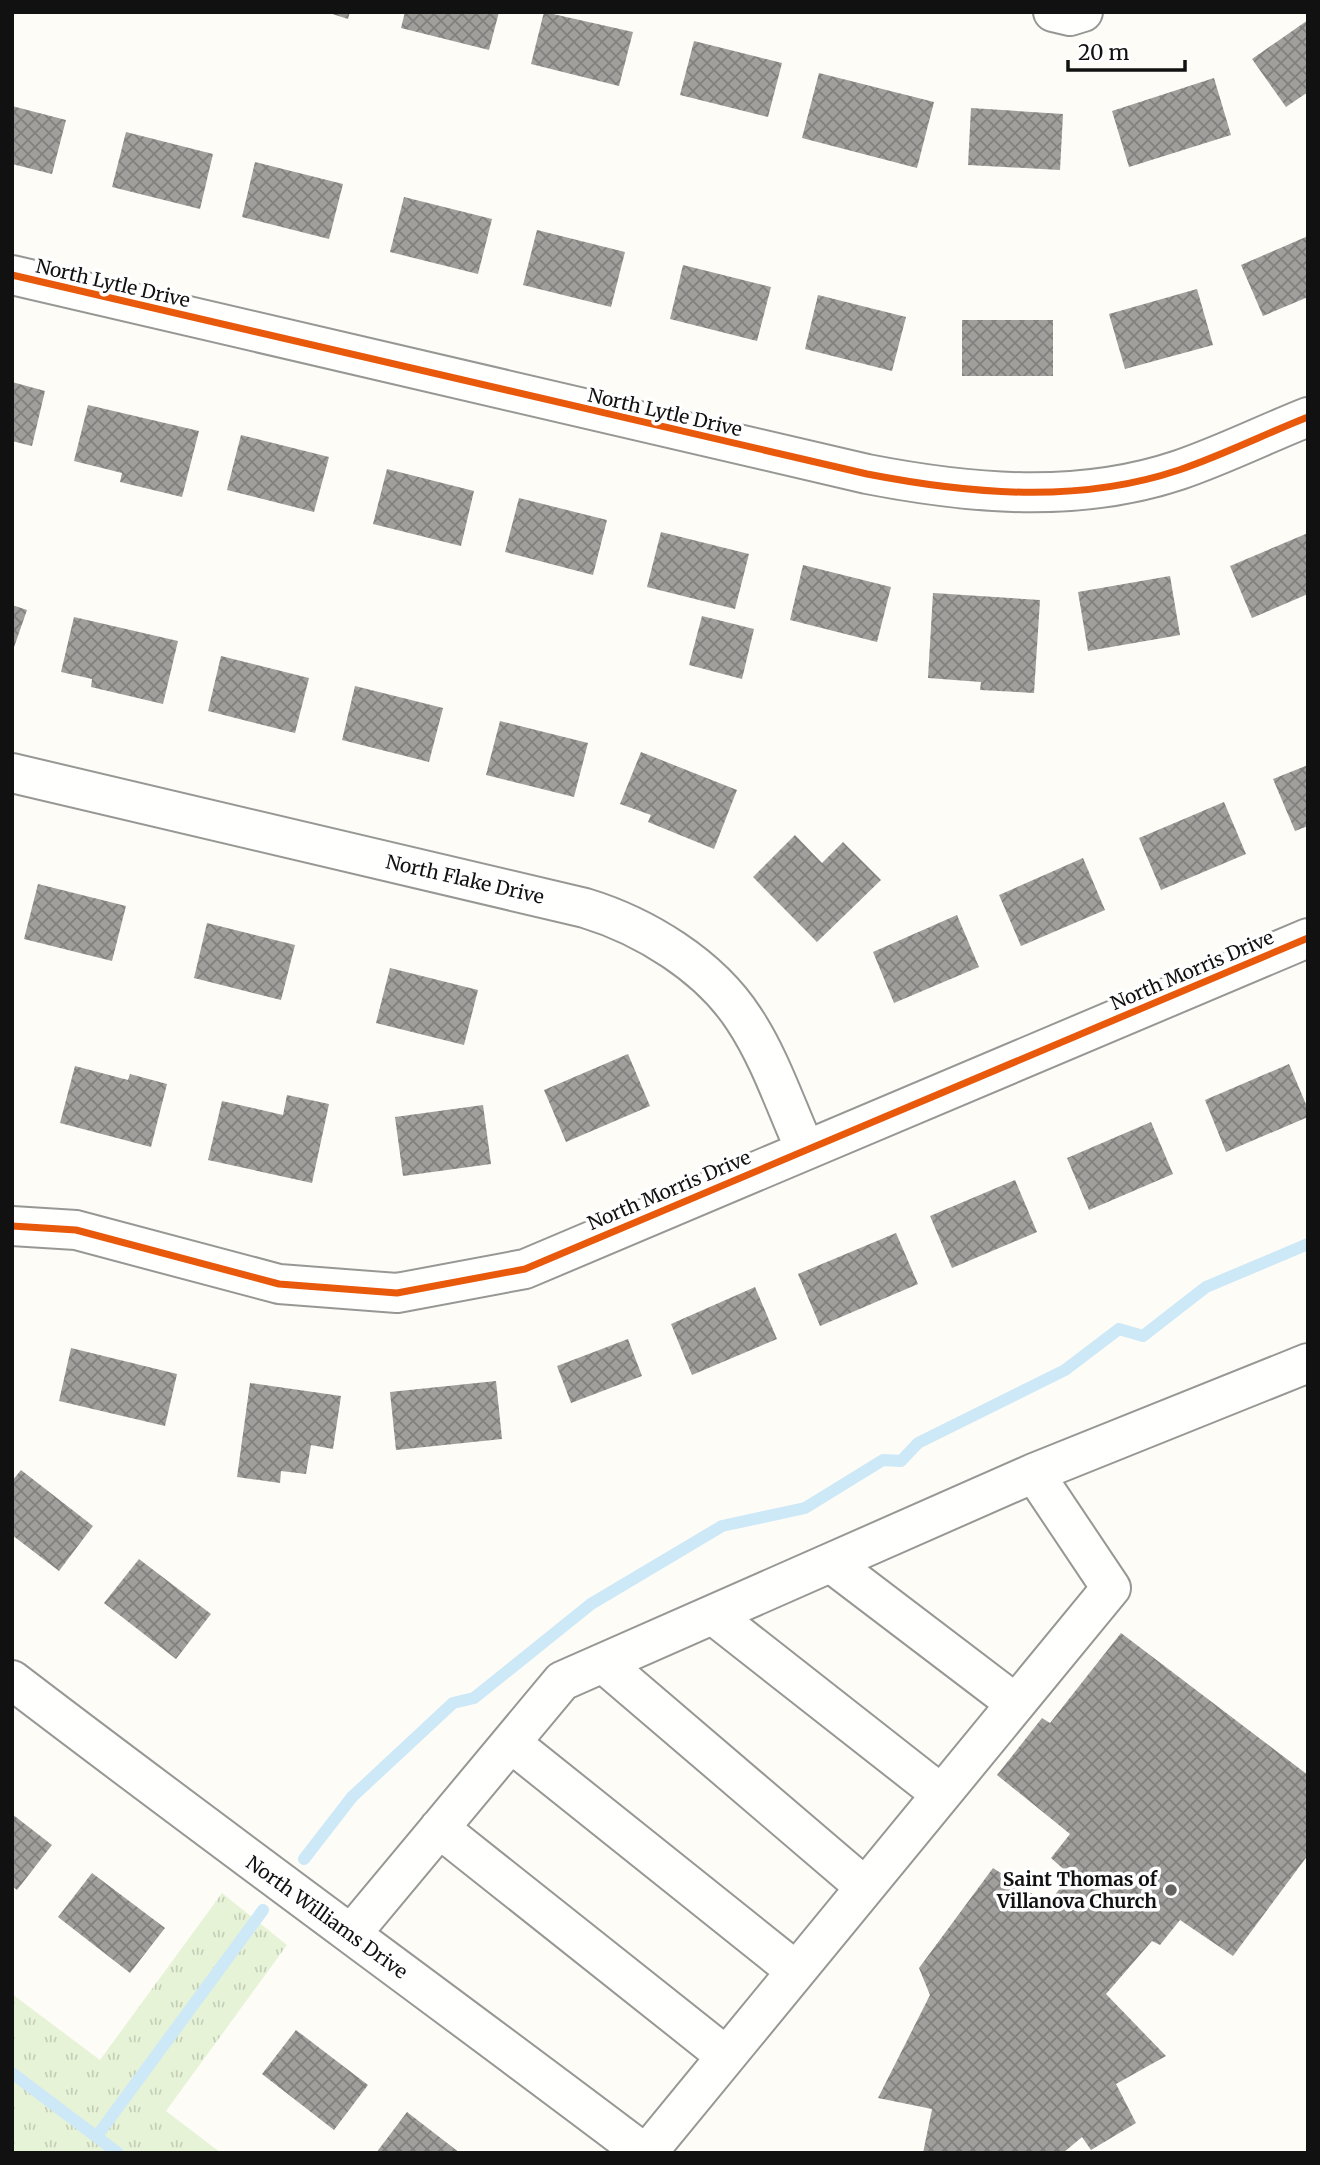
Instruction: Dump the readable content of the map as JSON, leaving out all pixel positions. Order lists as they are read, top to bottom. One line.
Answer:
{"streets":{"street":["North Lytle Drive","North Flake Drive","North Morris Drive","North Williams Drive"]},"crossings":[["North Flake Drive","North Morris Drive"]],"places":["Saint Thomas of Villanova Church"],"scale_bar":"20 m"}
